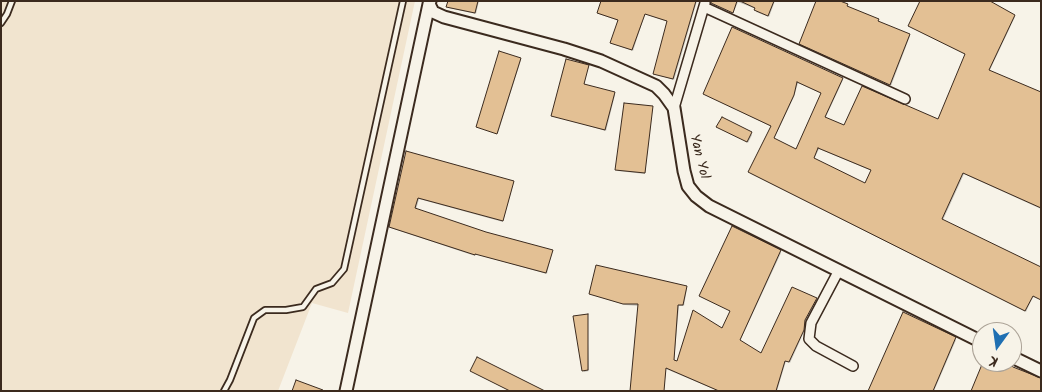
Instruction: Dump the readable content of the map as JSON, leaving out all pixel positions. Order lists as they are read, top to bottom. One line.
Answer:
{"streets":{"street":["Yan Yol"]},"north":"bottom"}
